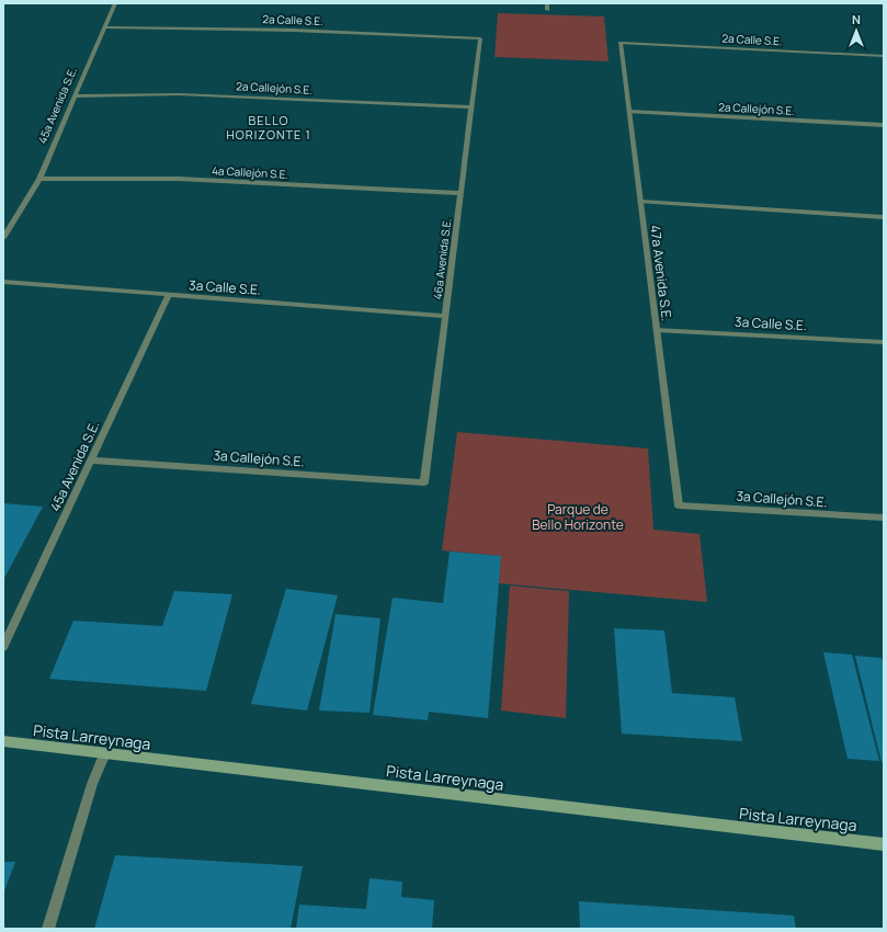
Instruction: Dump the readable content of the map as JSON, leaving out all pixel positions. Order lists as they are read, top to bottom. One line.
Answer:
{"streets":{"main road":["Pista Larreynaga"],"street":["2a Calle S.E.","2a Callejón S.E.","45a Avenida S.E.","4a Callejón S.E.","46a Avenida S.E.","47a Avenida S.E.","3a Calle S.E.","3a Callejón S.E."]},"crossings":[["2a Calle S.E.","45a Avenida S.E."],["2a Calle S.E.","46a Avenida S.E."],["2a Calle S.E.","47a Avenida S.E."],["2a Callejón S.E.","45a Avenida S.E."],["2a Callejón S.E.","46a Avenida S.E."],["2a Callejón S.E.","47a Avenida S.E."],["45a Avenida S.E.","4a Callejón S.E."],["45a Avenida S.E.","3a Calle S.E."],["45a Avenida S.E.","3a Callejón S.E."],["4a Callejón S.E.","46a Avenida S.E."],["46a Avenida S.E.","3a Calle S.E."],["46a Avenida S.E.","3a Callejón S.E."],["47a Avenida S.E.","3a Calle S.E."],["47a Avenida S.E.","3a Callejón S.E."]],"districts":["BELLO HORIZONTE 1"],"parks":["Parque de Bello Horizonte"],"north":"top"}
